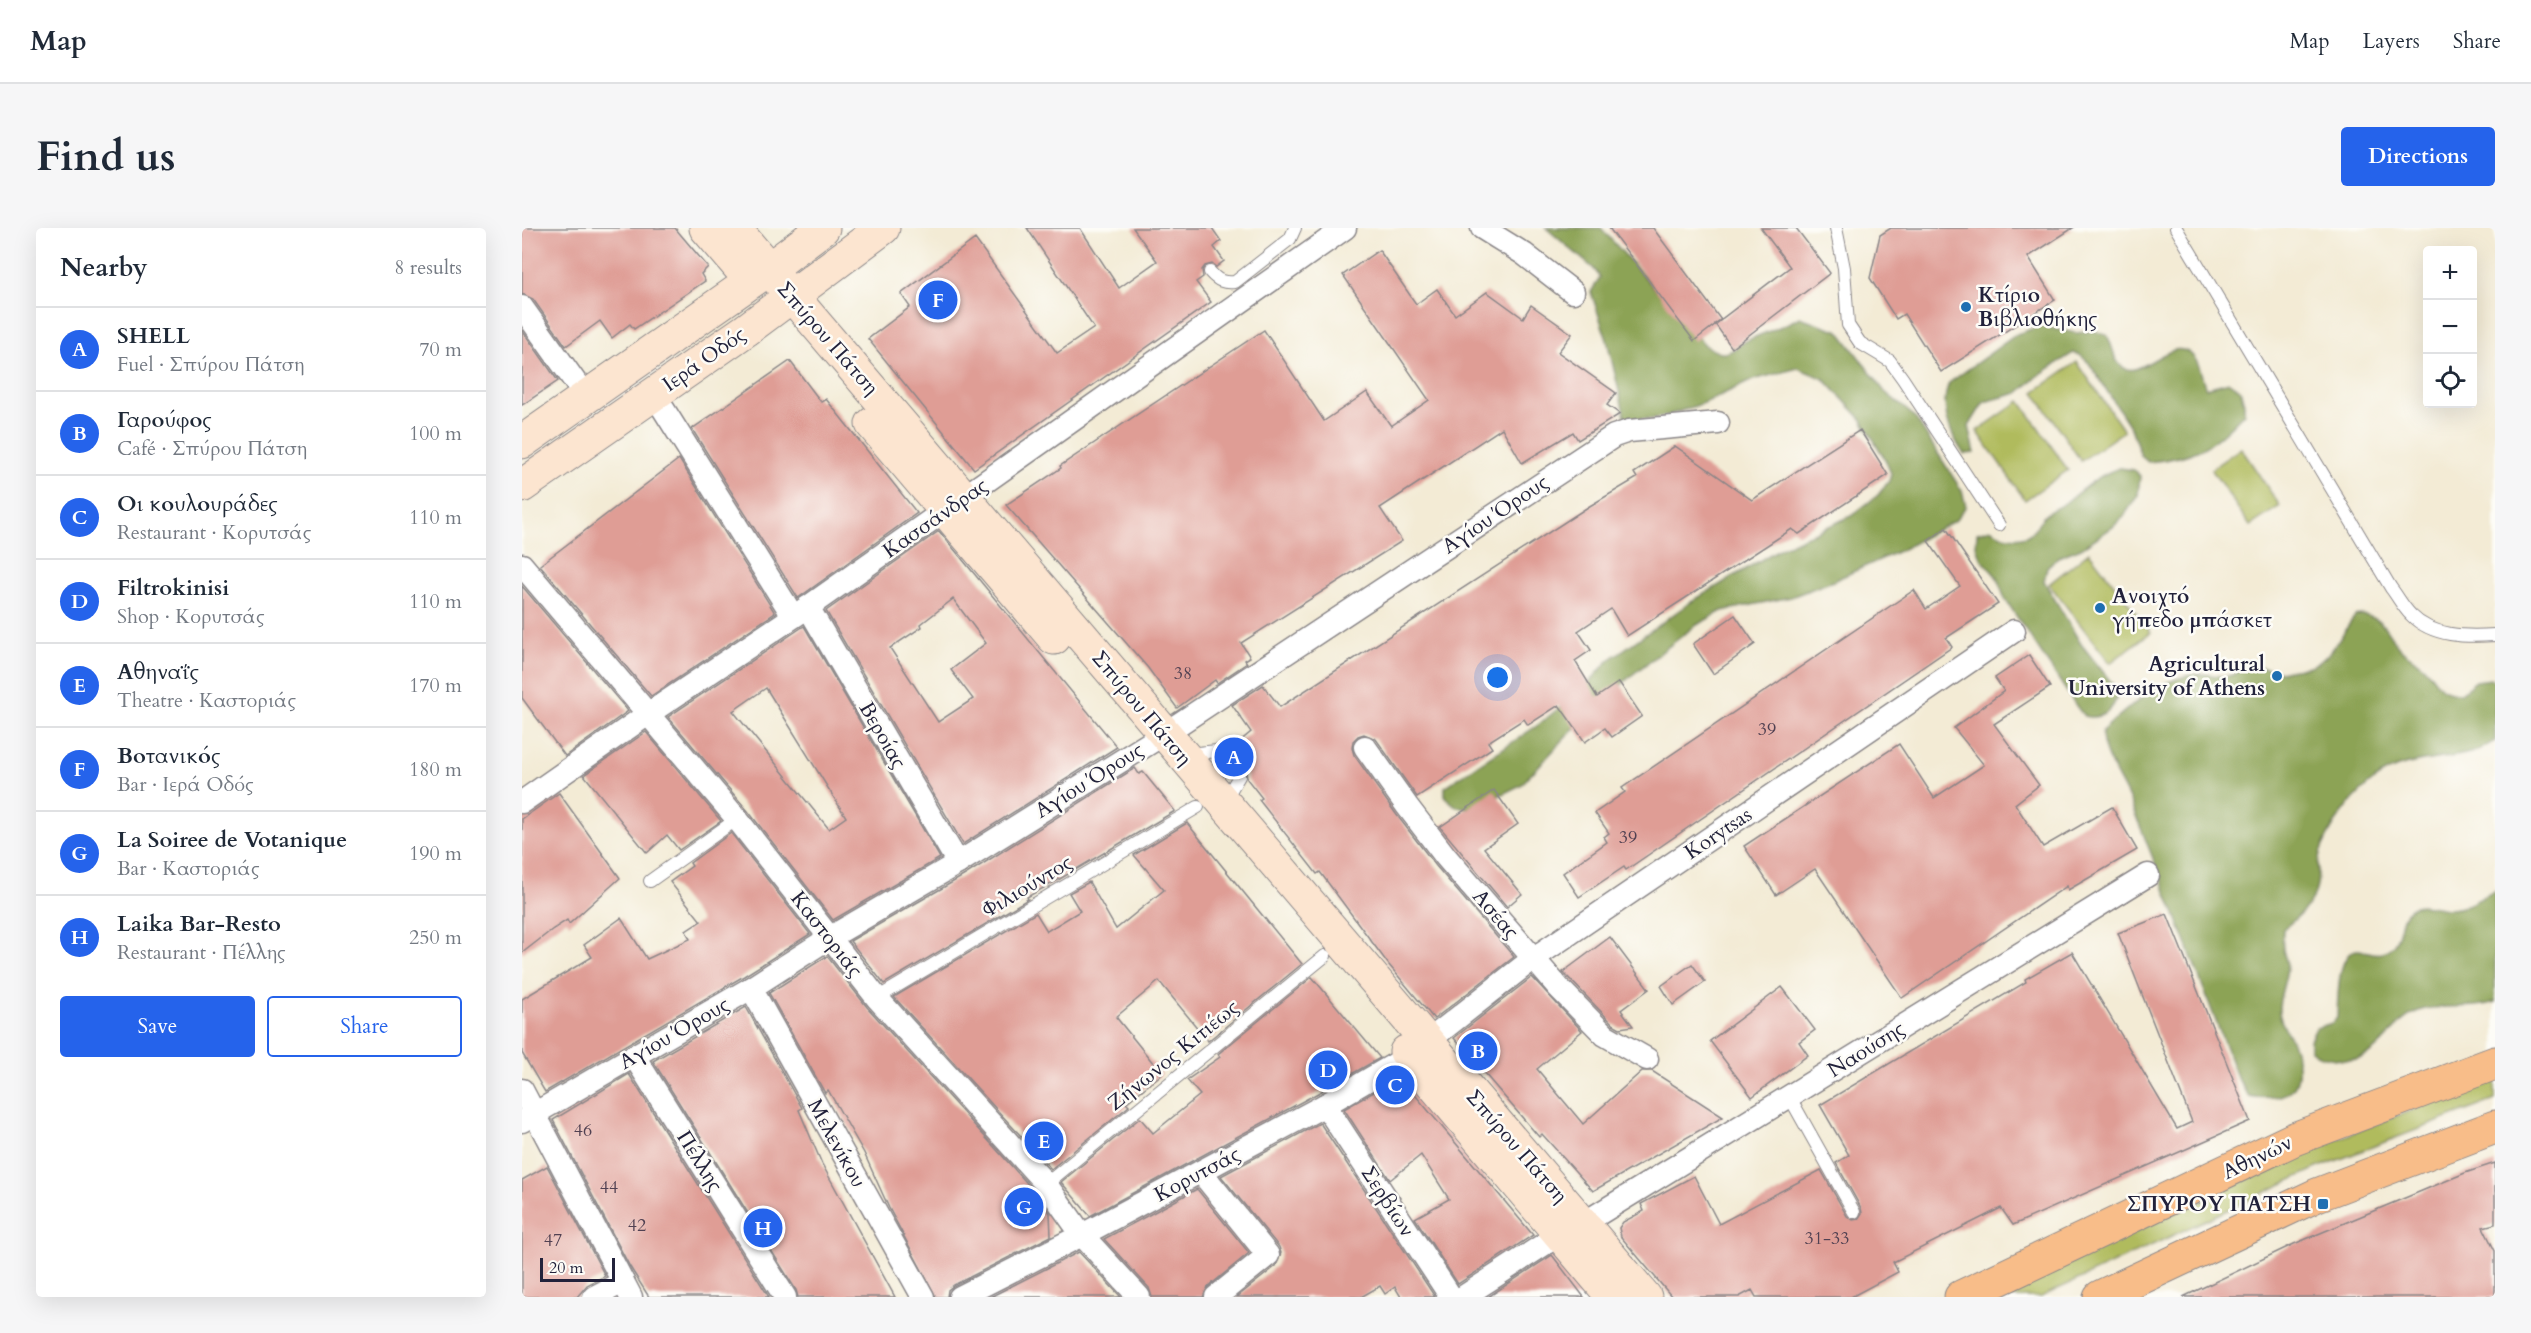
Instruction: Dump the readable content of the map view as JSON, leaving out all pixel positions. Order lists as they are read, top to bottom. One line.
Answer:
{"streets":{"highway":["Αθηνών"],"street":["Σπύρου Πάτση","Ιερά Οδός","Αγίου Όρους","Κασσάνδρας","Βεροίας","Korytsas","Ασέας","Καστοριάς","Ναούσης","Μελενίκου","Πέλλης","Κορυτσάς","Σερβίων"],"lane":["Φιλιούντος","Ζήνωνος Κιτιέως"]},"crossings":[["Σπύρου Πάτση","Ιερά Οδός"],["Σπύρου Πάτση","Αγίου Όρους"],["Σπύρου Πάτση","Κασσάνδρας"],["Σπύρου Πάτση","Korytsas"],["Σπύρου Πάτση","Φιλιούντος"],["Σπύρου Πάτση","Ναούσης"],["Σπύρου Πάτση","Ζήνωνος Κιτιέως"],["Σπύρου Πάτση","Κορυτσάς"],["Ιερά Οδός","Βεροίας"],["Αγίου Όρους","Βεροίας"],["Αγίου Όρους","Καστοριάς"],["Αγίου Όρους","Μελενίκου"],["Αγίου Όρους","Πέλλης"],["Κασσάνδρας","Βεροίας"],["Κασσάνδρας","Καστοριάς"],["Korytsas","Ασέας"],["Korytsas","Κορυτσάς"],["Φιλιούντος","Καστοριάς"],["Καστοριάς","Ζήνωνος Κιτιέως"],["Καστοριάς","Κορυτσάς"],["Κορυτσάς","Σερβίων"]],"places":{"other":["Κτίριο Βιβλιοθήκης","Ανοιχτό γήπεδο μπάσκετ","Agricultural University of Athens"],"transit":["ΣΠΥΡΟΥ ΠΑΤΣΗ"]},"house_numbers":["38","39","39","46","44","42","31-33","47"],"scale_bar":"20 m","page":{"header":"Map","nav":["Map","Layers","Share"],"buttons":["Directions",["Save","Share"]],"title":"Find us","heading":["Nearby","8 results"],"map_buttons":["+","−"],"pins":["F","A","B","D","C","E","G","H"],"list":[{"mark":"A","name":"SHELL","note":"Fuel · Σπύρου Πάτση","value":"70 m"},{"mark":"B","name":"Γαρούφος","note":"Café · Σπύρου Πάτση","value":"100 m"},{"mark":"C","name":"Οι κουλουράδες","note":"Restaurant · Κορυτσάς","value":"110 m"},{"mark":"D","name":"Filtrokinisi","note":"Shop · Κορυτσάς","value":"110 m"},{"mark":"E","name":"Αθηναΐς","note":"Theatre · Καστοριάς","value":"170 m"},{"mark":"F","name":"Βοτανικός","note":"Bar · Ιερά Οδός","value":"180 m"},{"mark":"G","name":"La Soiree de Votanique","note":"Bar · Καστοριάς","value":"190 m"},{"mark":"H","name":"Laika Bar-Resto","note":"Restaurant · Πέλλης","value":"250 m"}],"scale":"20 m"}}
